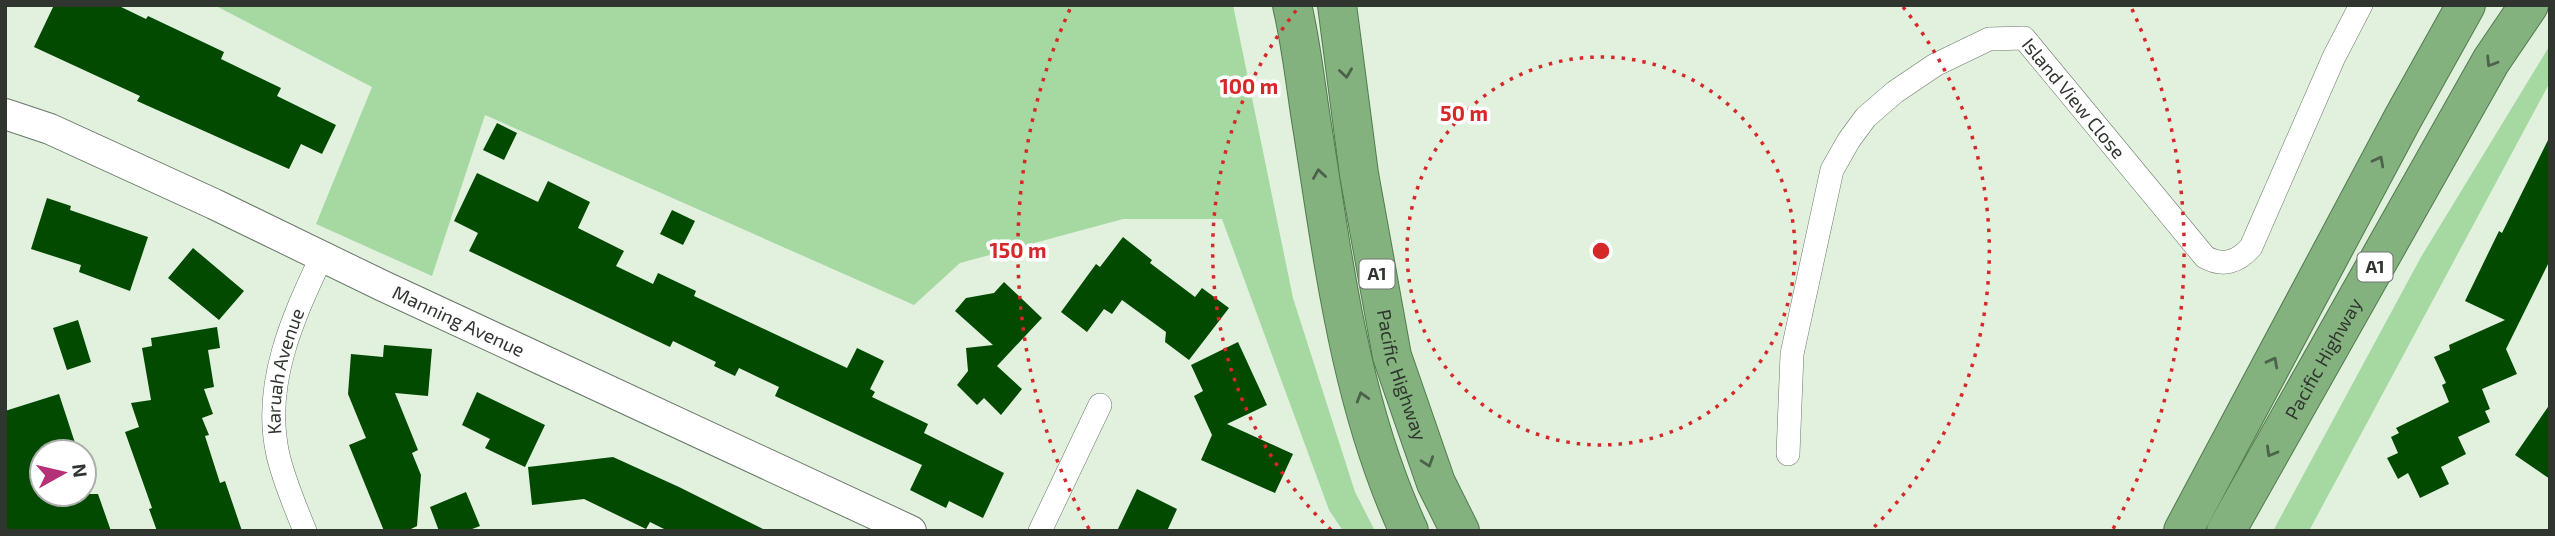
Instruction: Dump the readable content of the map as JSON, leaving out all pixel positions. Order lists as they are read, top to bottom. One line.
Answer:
{"streets":{"highway":["A1","Pacific Highway"],"street":["Island View Close","Manning Avenue","Karuah Avenue"]},"crossings":[["Manning Avenue","Karuah Avenue"]],"north":"right","rings":["100 m","50 m","150 m"]}
